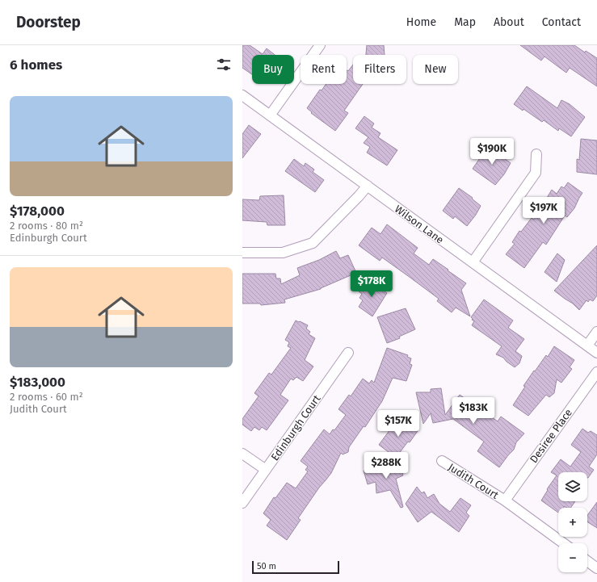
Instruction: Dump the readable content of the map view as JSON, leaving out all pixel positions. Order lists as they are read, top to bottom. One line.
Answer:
{"streets":{"street":["Wilson Lane","Edinburgh Court","Desiree Place","Judith Court"]},"crossings":[["Desiree Place","Judith Court"]],"scale_bar":"50 m","page":{"header":"Doorstep","nav":["Home","Map","About","Contact"],"heading":"6 homes","chip":["Buy","Rent","Filters","New"],"list":[{"name":"$178,000","note":"2 rooms · 80 m² · Edinburgh Court"},{"name":"$183,000","note":"2 rooms · 60 m² · Judith Court"}],"price":["$190K","$197K","$178K","$183K","$157K","$288K"],"map_buttons":["+","−"],"scale":"50 m"}}
